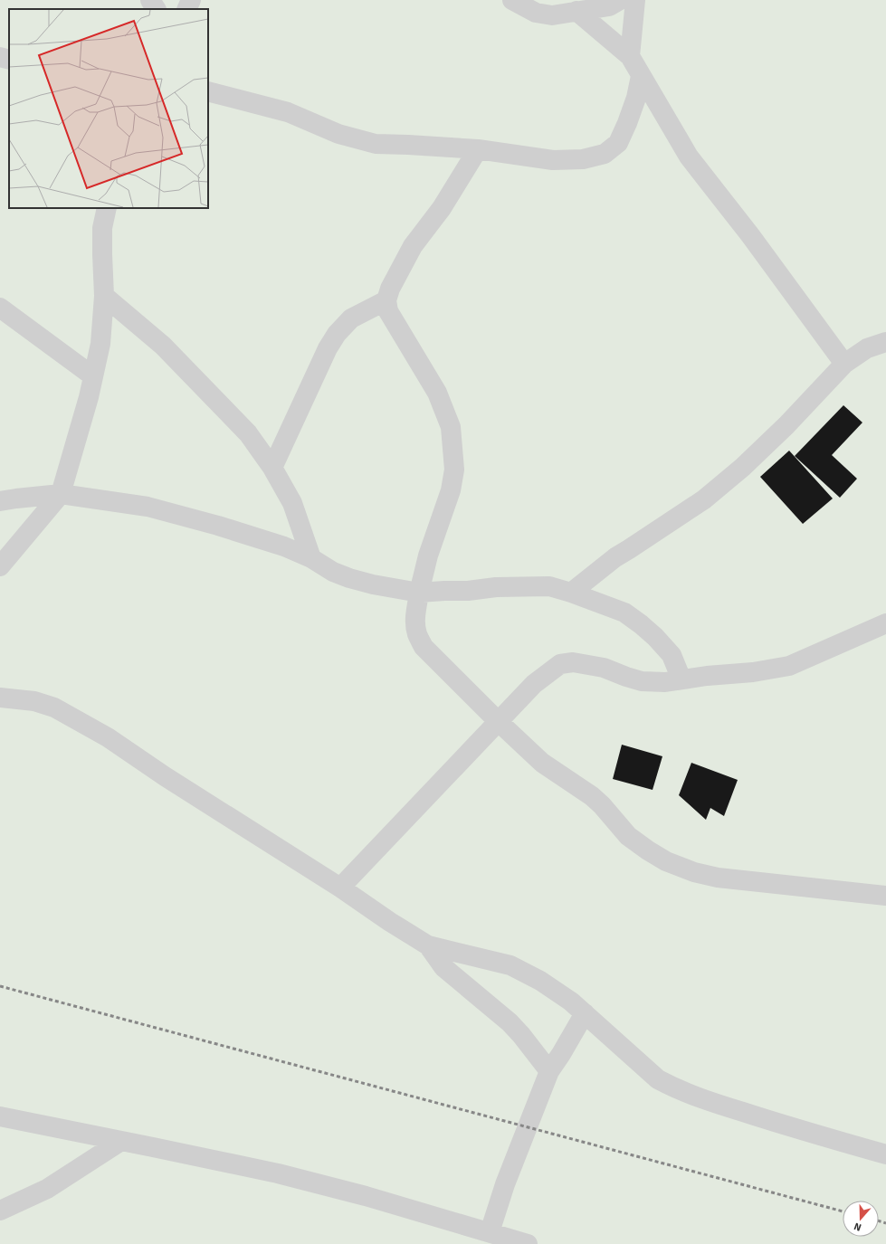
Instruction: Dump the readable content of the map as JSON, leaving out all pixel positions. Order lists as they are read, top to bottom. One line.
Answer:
{"north":"bottom"}
